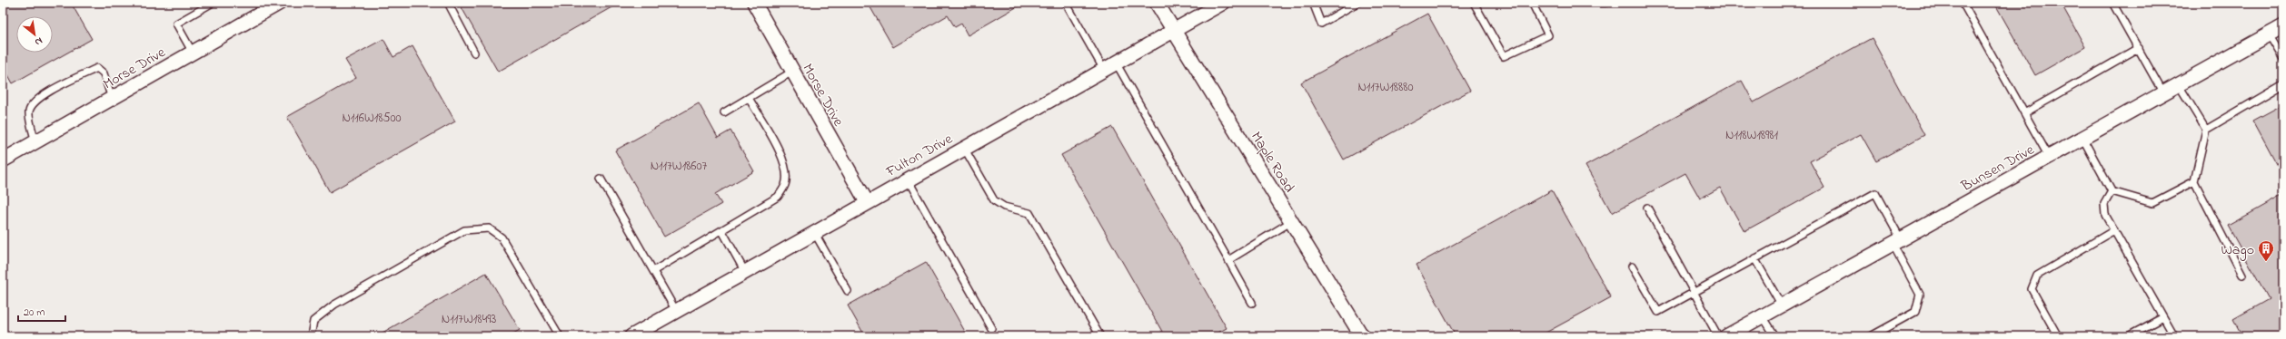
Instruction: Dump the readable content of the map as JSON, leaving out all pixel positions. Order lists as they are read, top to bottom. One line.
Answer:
{"streets":{"street":["Morse Drive","Fulton Drive","Maple Road","Bunsen Drive"]},"crossings":[["Morse Drive","Fulton Drive"],["Fulton Drive","Maple Road"]],"places":{"building":["Wago"]},"house_numbers":["N117W18880","N116W18500","N118W18981","N117W18607","N117W18493"],"scale_bar":"20 m","north":"bottom right"}
